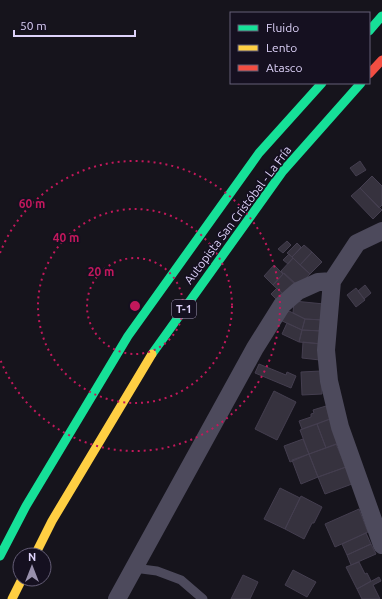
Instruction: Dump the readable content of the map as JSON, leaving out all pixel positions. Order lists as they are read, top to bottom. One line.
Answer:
{"streets":{"highway":["Autopista San Cristóbal - La Fría","T-1"]},"legend":["Fluido","Lento","Atasco"],"scale_bar":"50 m","north":"top","rings":["60 m","40 m","20 m"]}
